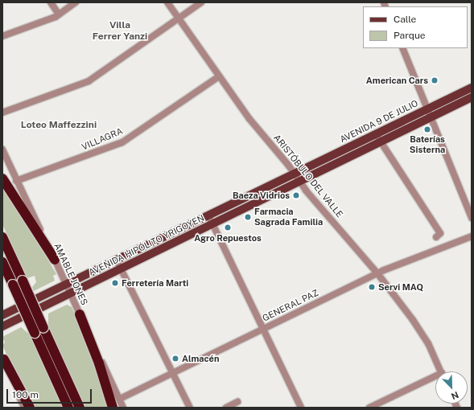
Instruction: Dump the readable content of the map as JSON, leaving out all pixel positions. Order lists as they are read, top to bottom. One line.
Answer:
{"streets":{"main road":["AVENIDA 9 DE JULIO","AVENIDA HIPÓLITO YRIGOYEN"],"street":["VILLAGRA","ARISTÓBULO DEL VALLE","AMABLE JONES","GENERAL PAZ"]},"crossings":[["AVENIDA 9 DE JULIO","ARISTÓBULO DEL VALLE"],["AVENIDA 9 DE JULIO","AVENIDA HIPÓLITO YRIGOYEN"],["VILLAGRA","ARISTÓBULO DEL VALLE"],["VILLAGRA","AMABLE JONES"],["ARISTÓBULO DEL VALLE","AVENIDA HIPÓLITO YRIGOYEN"],["ARISTÓBULO DEL VALLE","GENERAL PAZ"],["AVENIDA HIPÓLITO YRIGOYEN","AMABLE JONES"],["AMABLE JONES","GENERAL PAZ"]],"districts":["Villa Ferrer Yanzi","Loteo Maffezzini"],"places":["American Cars","Baterías Sisterna","Baeza Vidrios","Farmacia Sagrada Familia","Agro Repuestos","Ferretería Marti","Servi MAQ","Almacén"],"legend":["Calle","Parque"],"scale_bar":"100 m","north":"bottom right"}
